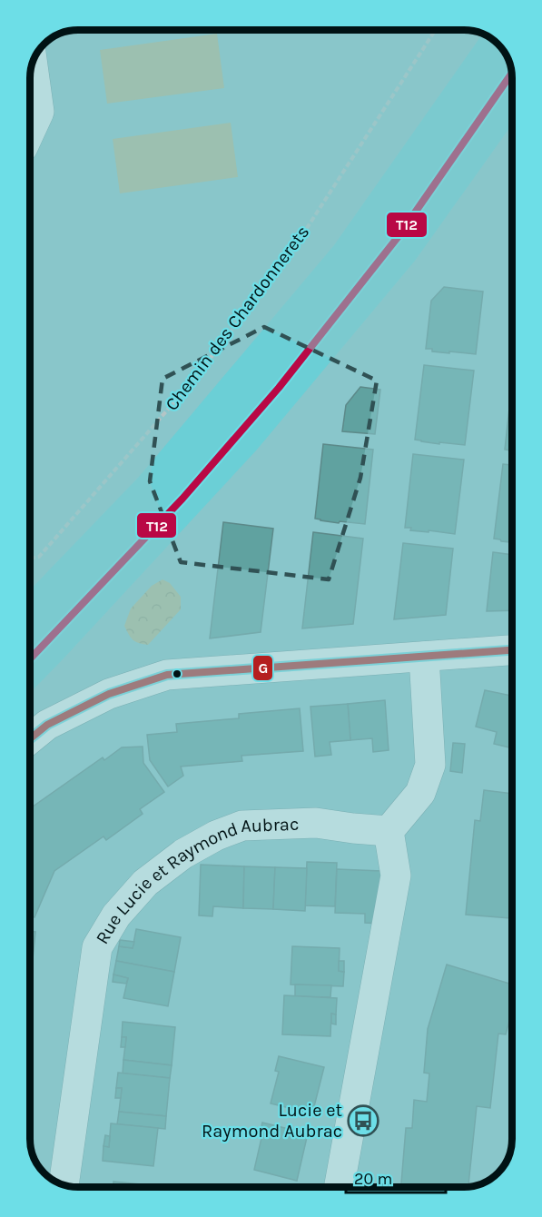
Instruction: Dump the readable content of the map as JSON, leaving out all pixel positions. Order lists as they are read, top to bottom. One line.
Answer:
{"streets":{"street":["Rue Lucie et Raymond Aubrac"],"path":["Chemin des Chardonnerets"]},"places":{"bus stop":["Lucie et Raymond Aubrac"]},"lines":["transit line T12","transit line G"],"scale_bar":"20 m"}
